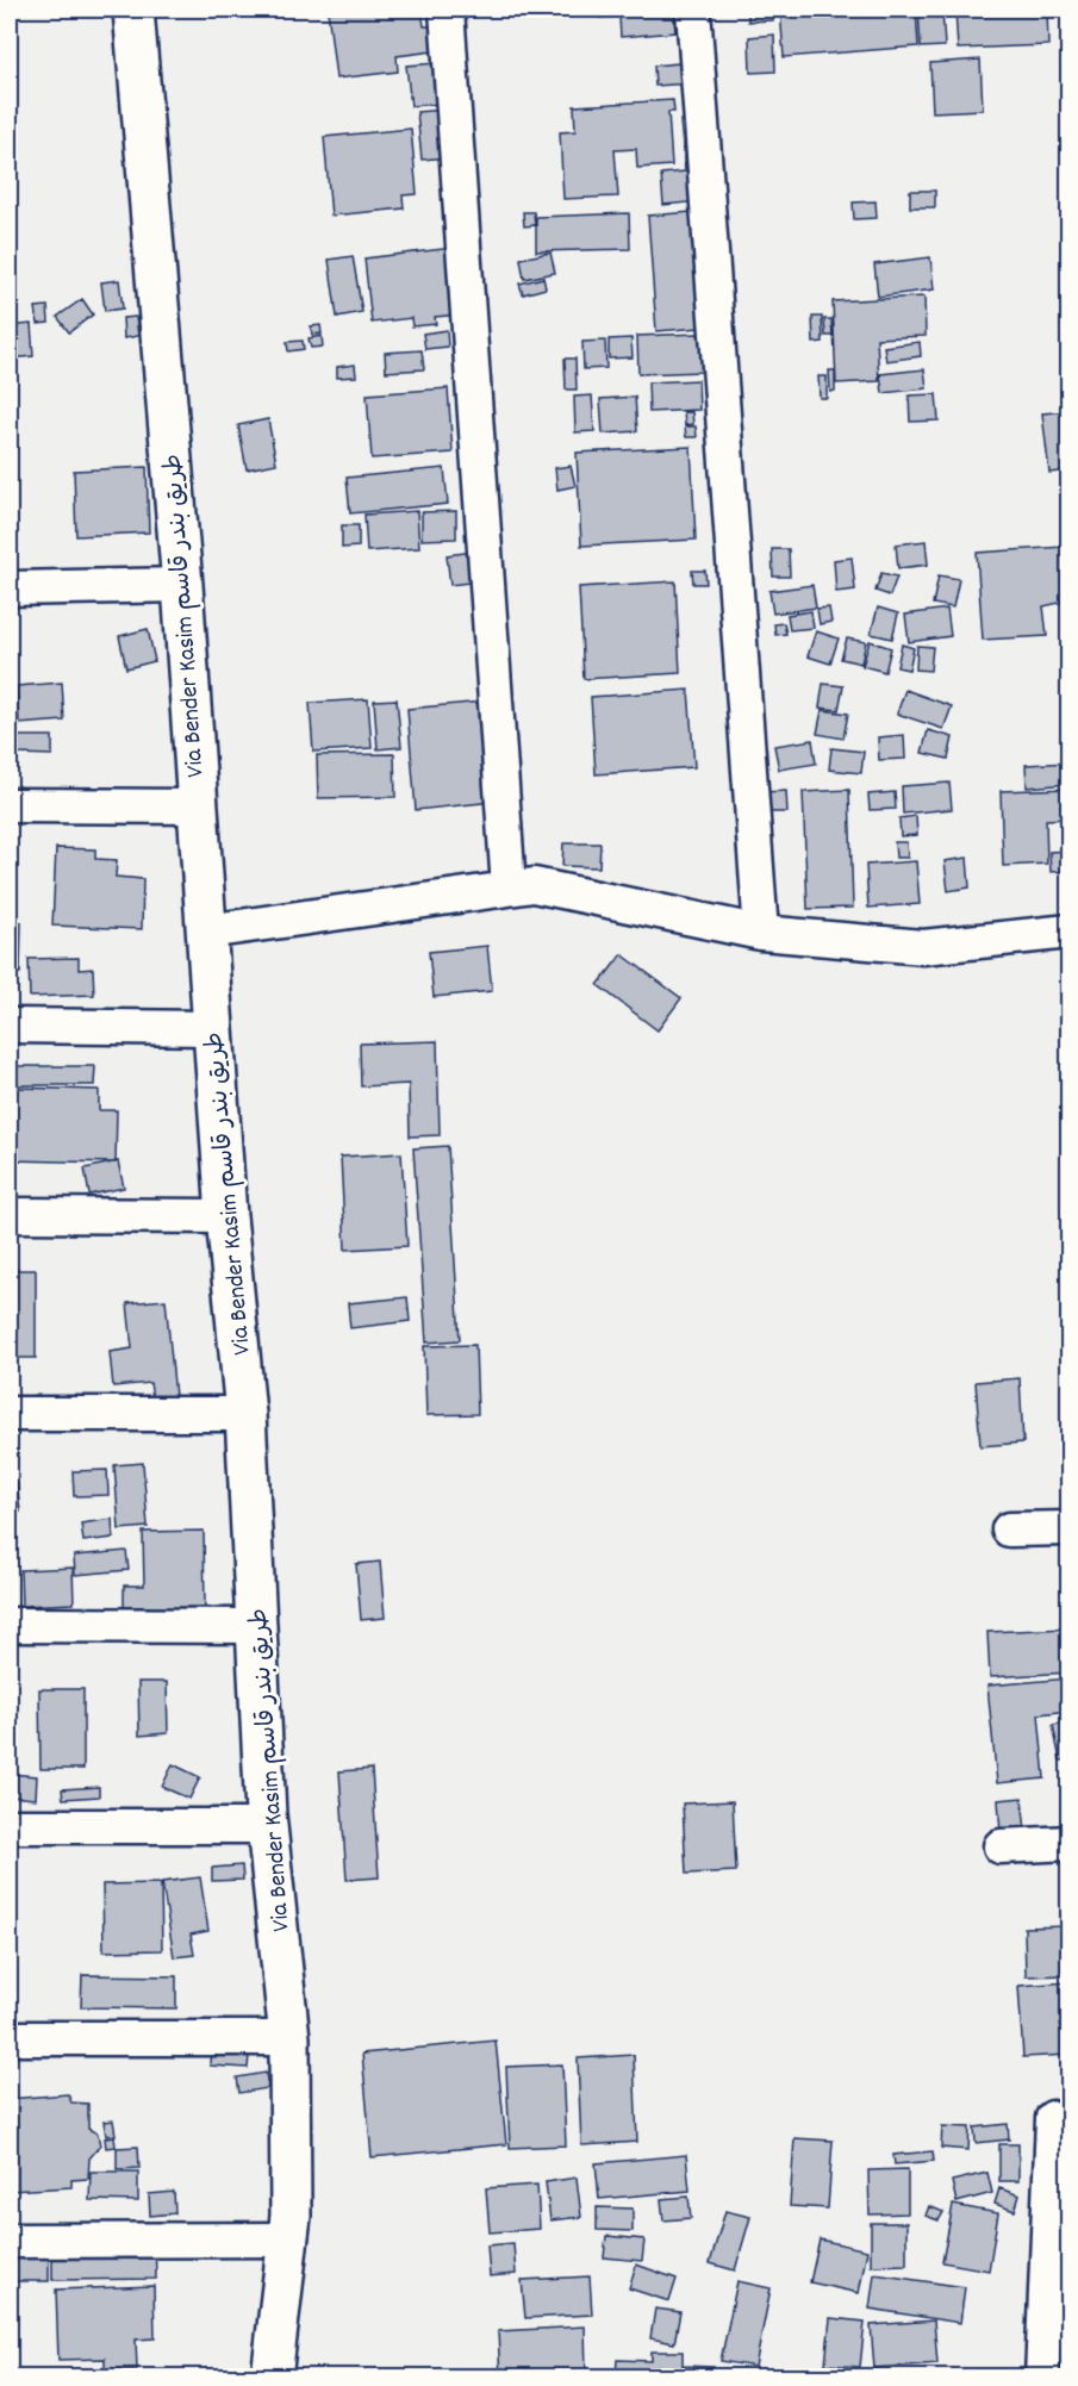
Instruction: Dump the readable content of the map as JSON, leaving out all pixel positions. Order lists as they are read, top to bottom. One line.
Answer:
{"streets":{"street":["Via Bender Kasim طريق بندر قاسم"]}}
